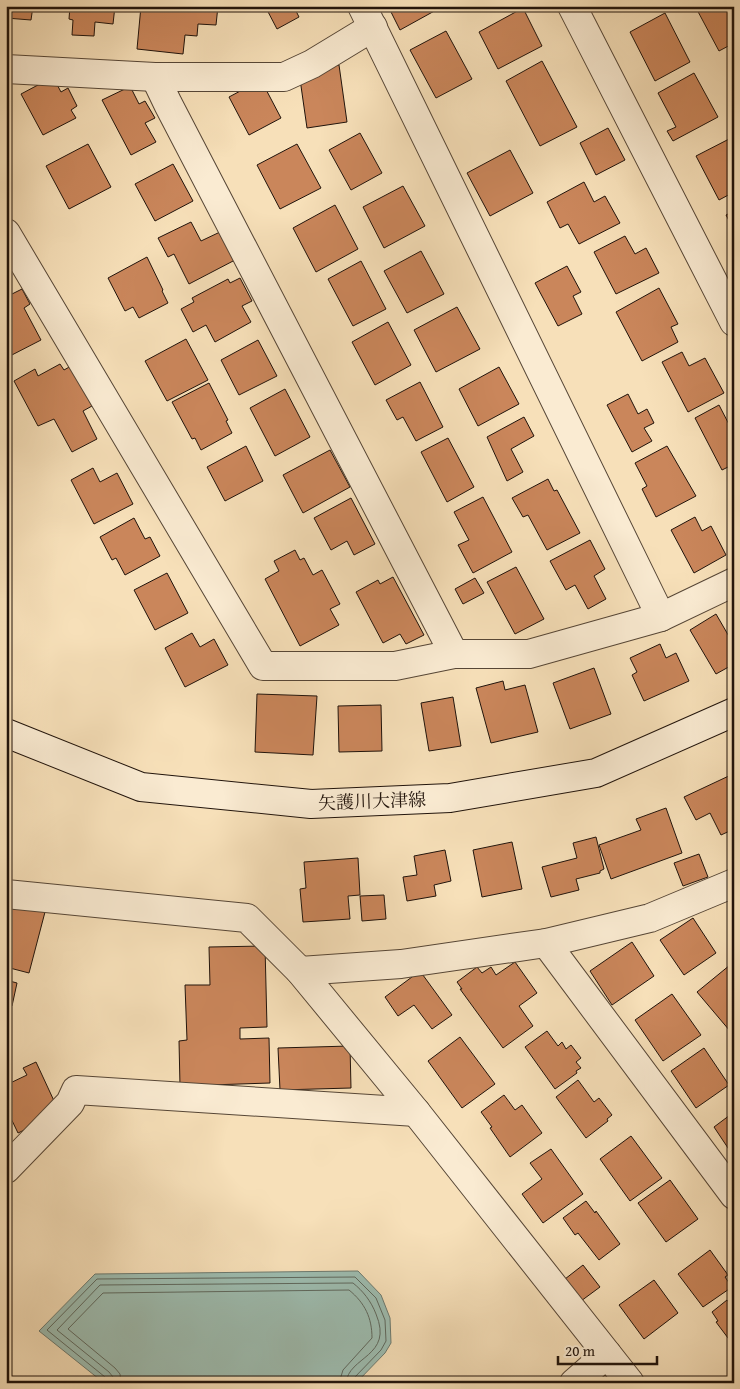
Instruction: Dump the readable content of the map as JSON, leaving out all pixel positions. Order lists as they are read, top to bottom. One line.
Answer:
{"streets":{"street":["矢護川大津線"]},"scale_bar":"20 m"}
